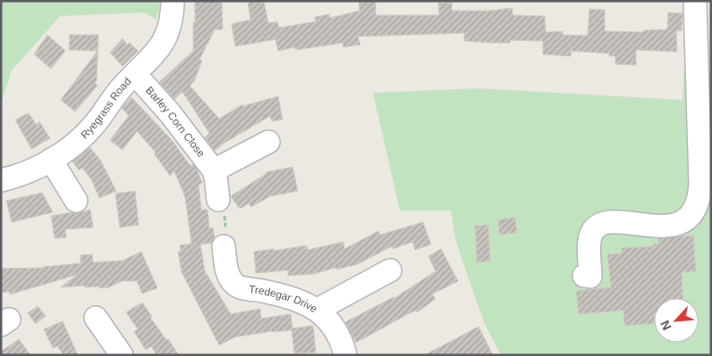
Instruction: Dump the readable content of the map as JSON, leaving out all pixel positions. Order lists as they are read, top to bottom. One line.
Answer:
{"streets":{"street":["Ryegrass Road","Barley Corn Close","Tredegar Drive"]},"crossings":[["Ryegrass Road","Barley Corn Close"]],"north":"bottom left"}
